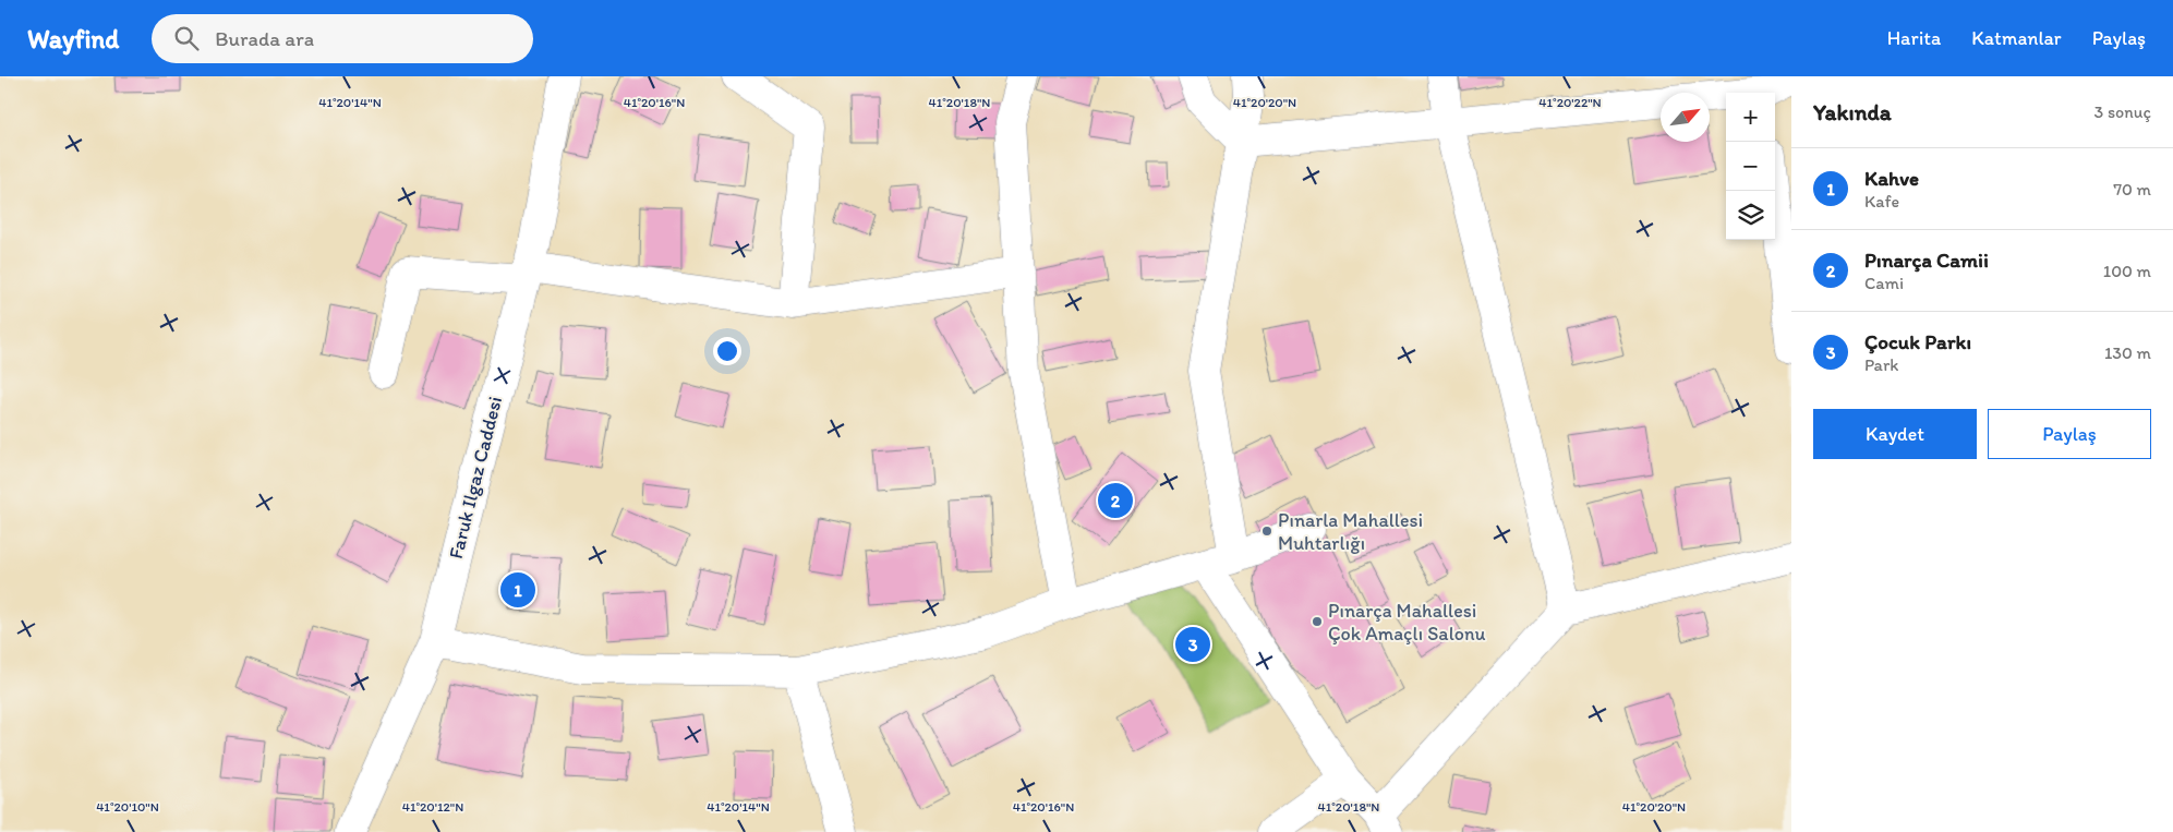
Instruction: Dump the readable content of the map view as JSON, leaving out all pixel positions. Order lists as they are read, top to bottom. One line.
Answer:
{"streets":{"street":["Faruk Ilgaz Caddesi"]},"places":["Pınarla Mahallesi Muhtarlığı","Pınarça Mahallesi Çok Amaçlı Salonu"],"north":"top right","page":{"header":"Wayfind","search":"Burada ara","nav":["Harita","Katmanlar","Paylaş"],"heading":["Yakında","3 sonuç"],"map_buttons":["+","−"],"list":[{"mark":"1","name":"Kahve","note":"Kafe","value":"70 m"},{"mark":"2","name":"Pınarça Camii","note":"Cami","value":"100 m"},{"mark":"3","name":"Çocuk Parkı","note":"Park","value":"130 m"}],"buttons":["Kaydet","Paylaş"],"pins":["2","1","3"]},"coordinates":["41°20'14\"N","41°20'16\"N","41°20'18\"N","41°20'20\"N","41°20'22\"N","41°20'10\"N","41°20'12\"N"]}
